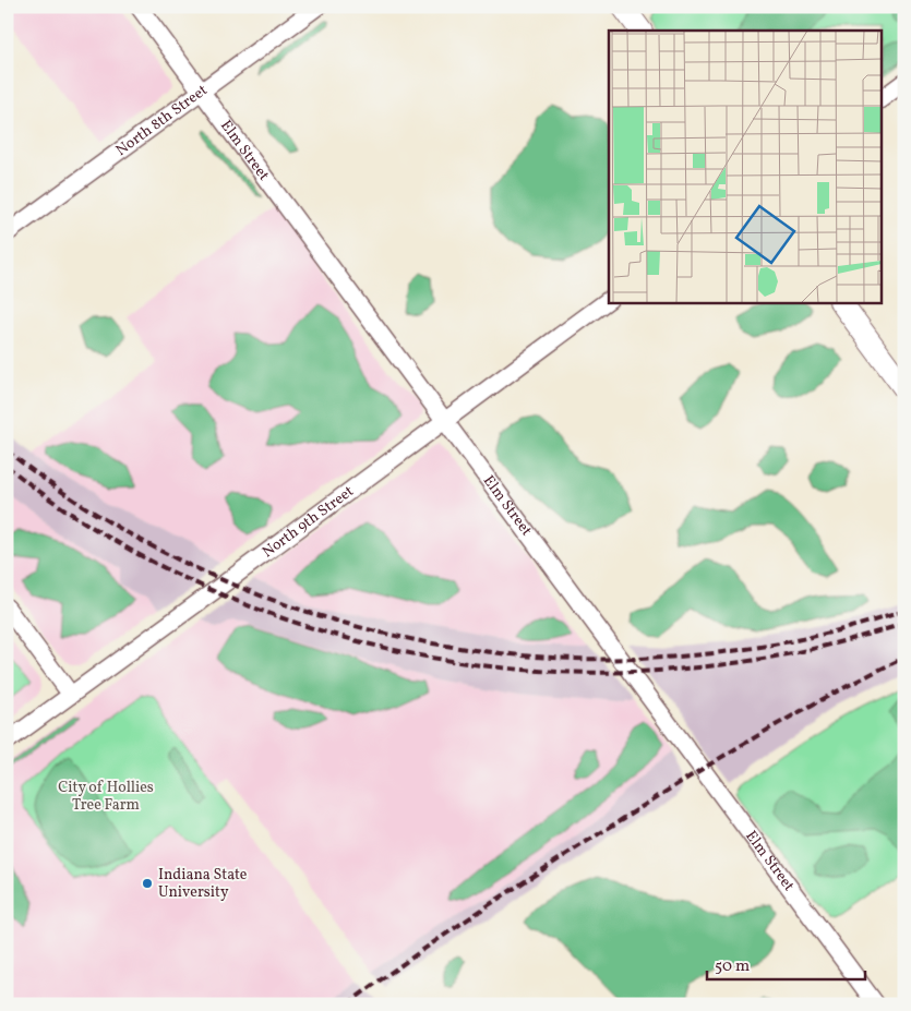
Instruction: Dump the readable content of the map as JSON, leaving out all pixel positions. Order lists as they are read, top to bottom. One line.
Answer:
{"streets":{"street":["North 8th Street","Elm Street","North 9th Street"]},"crossings":[["North 8th Street","Elm Street"],["Elm Street","North 9th Street"]],"parks":["City of Hollies Tree Farm"],"places":["Indiana State University"],"scale_bar":"50 m"}
